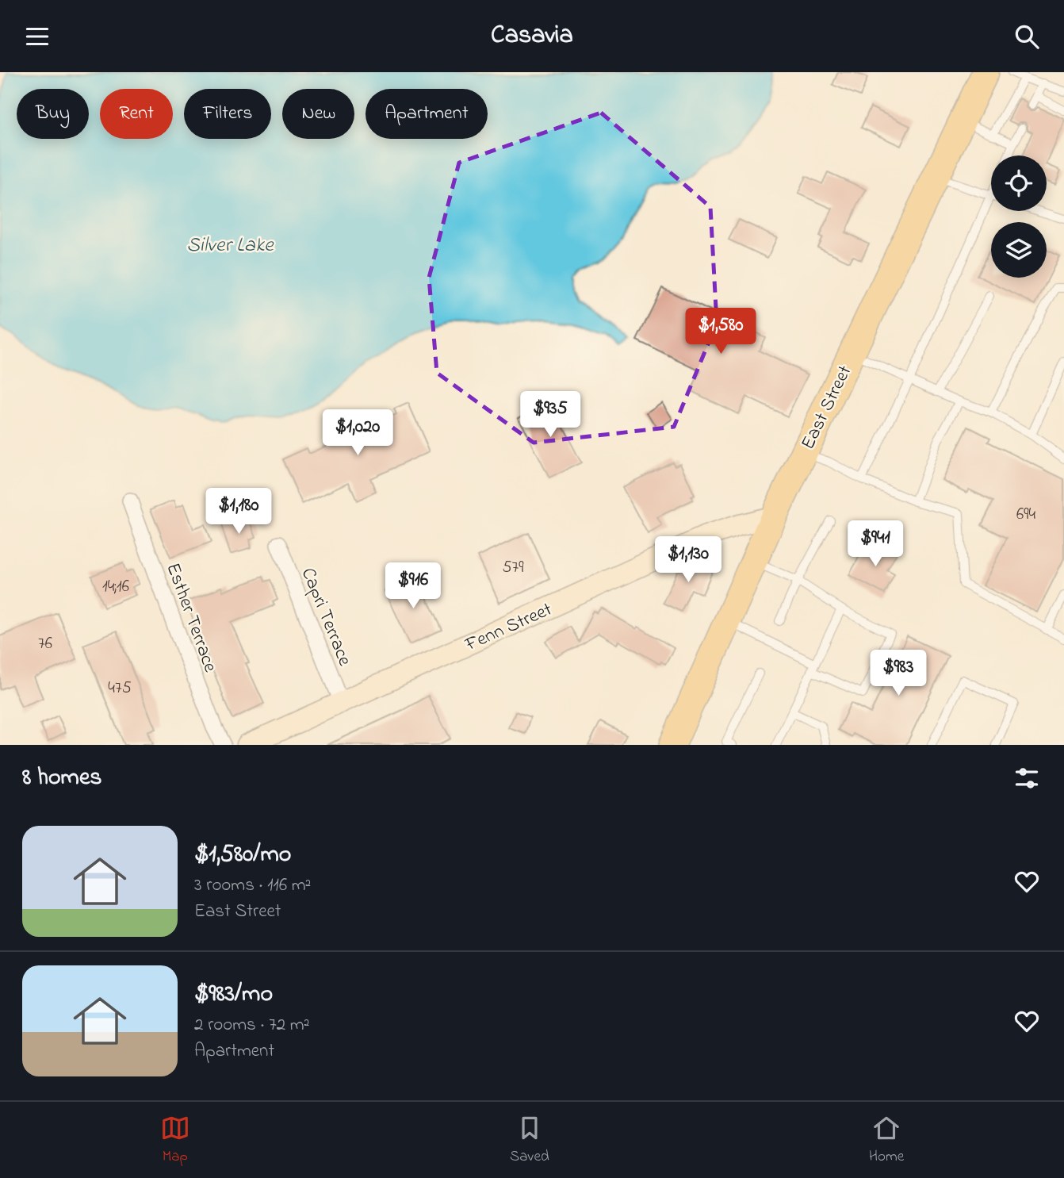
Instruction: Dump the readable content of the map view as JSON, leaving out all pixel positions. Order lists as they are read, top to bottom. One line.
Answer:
{"streets":{"highway":["East Street"],"street":["Capri Terrace","Esther Terrace","Fenn Street"]},"crossings":[["East Street","Fenn Street"],["Capri Terrace","Fenn Street"]],"water":["Silver Lake"],"house_numbers":["694","579","14;16","76","475"],"page":{"header":"Casavia","chip":["Buy","Rent","Filters","New","Apartment"],"price":["$1,580","$935","$1,020","$1,180","$941","$1,130","$916","$983"],"heading":"8 homes","list":[{"name":"$1,580/mo","note":"3 rooms · 116 m² · East Street"},{"name":"$983/mo","note":"2 rooms · 72 m² · Apartment"}],"tabs":["Map","Saved","Home"]}}
